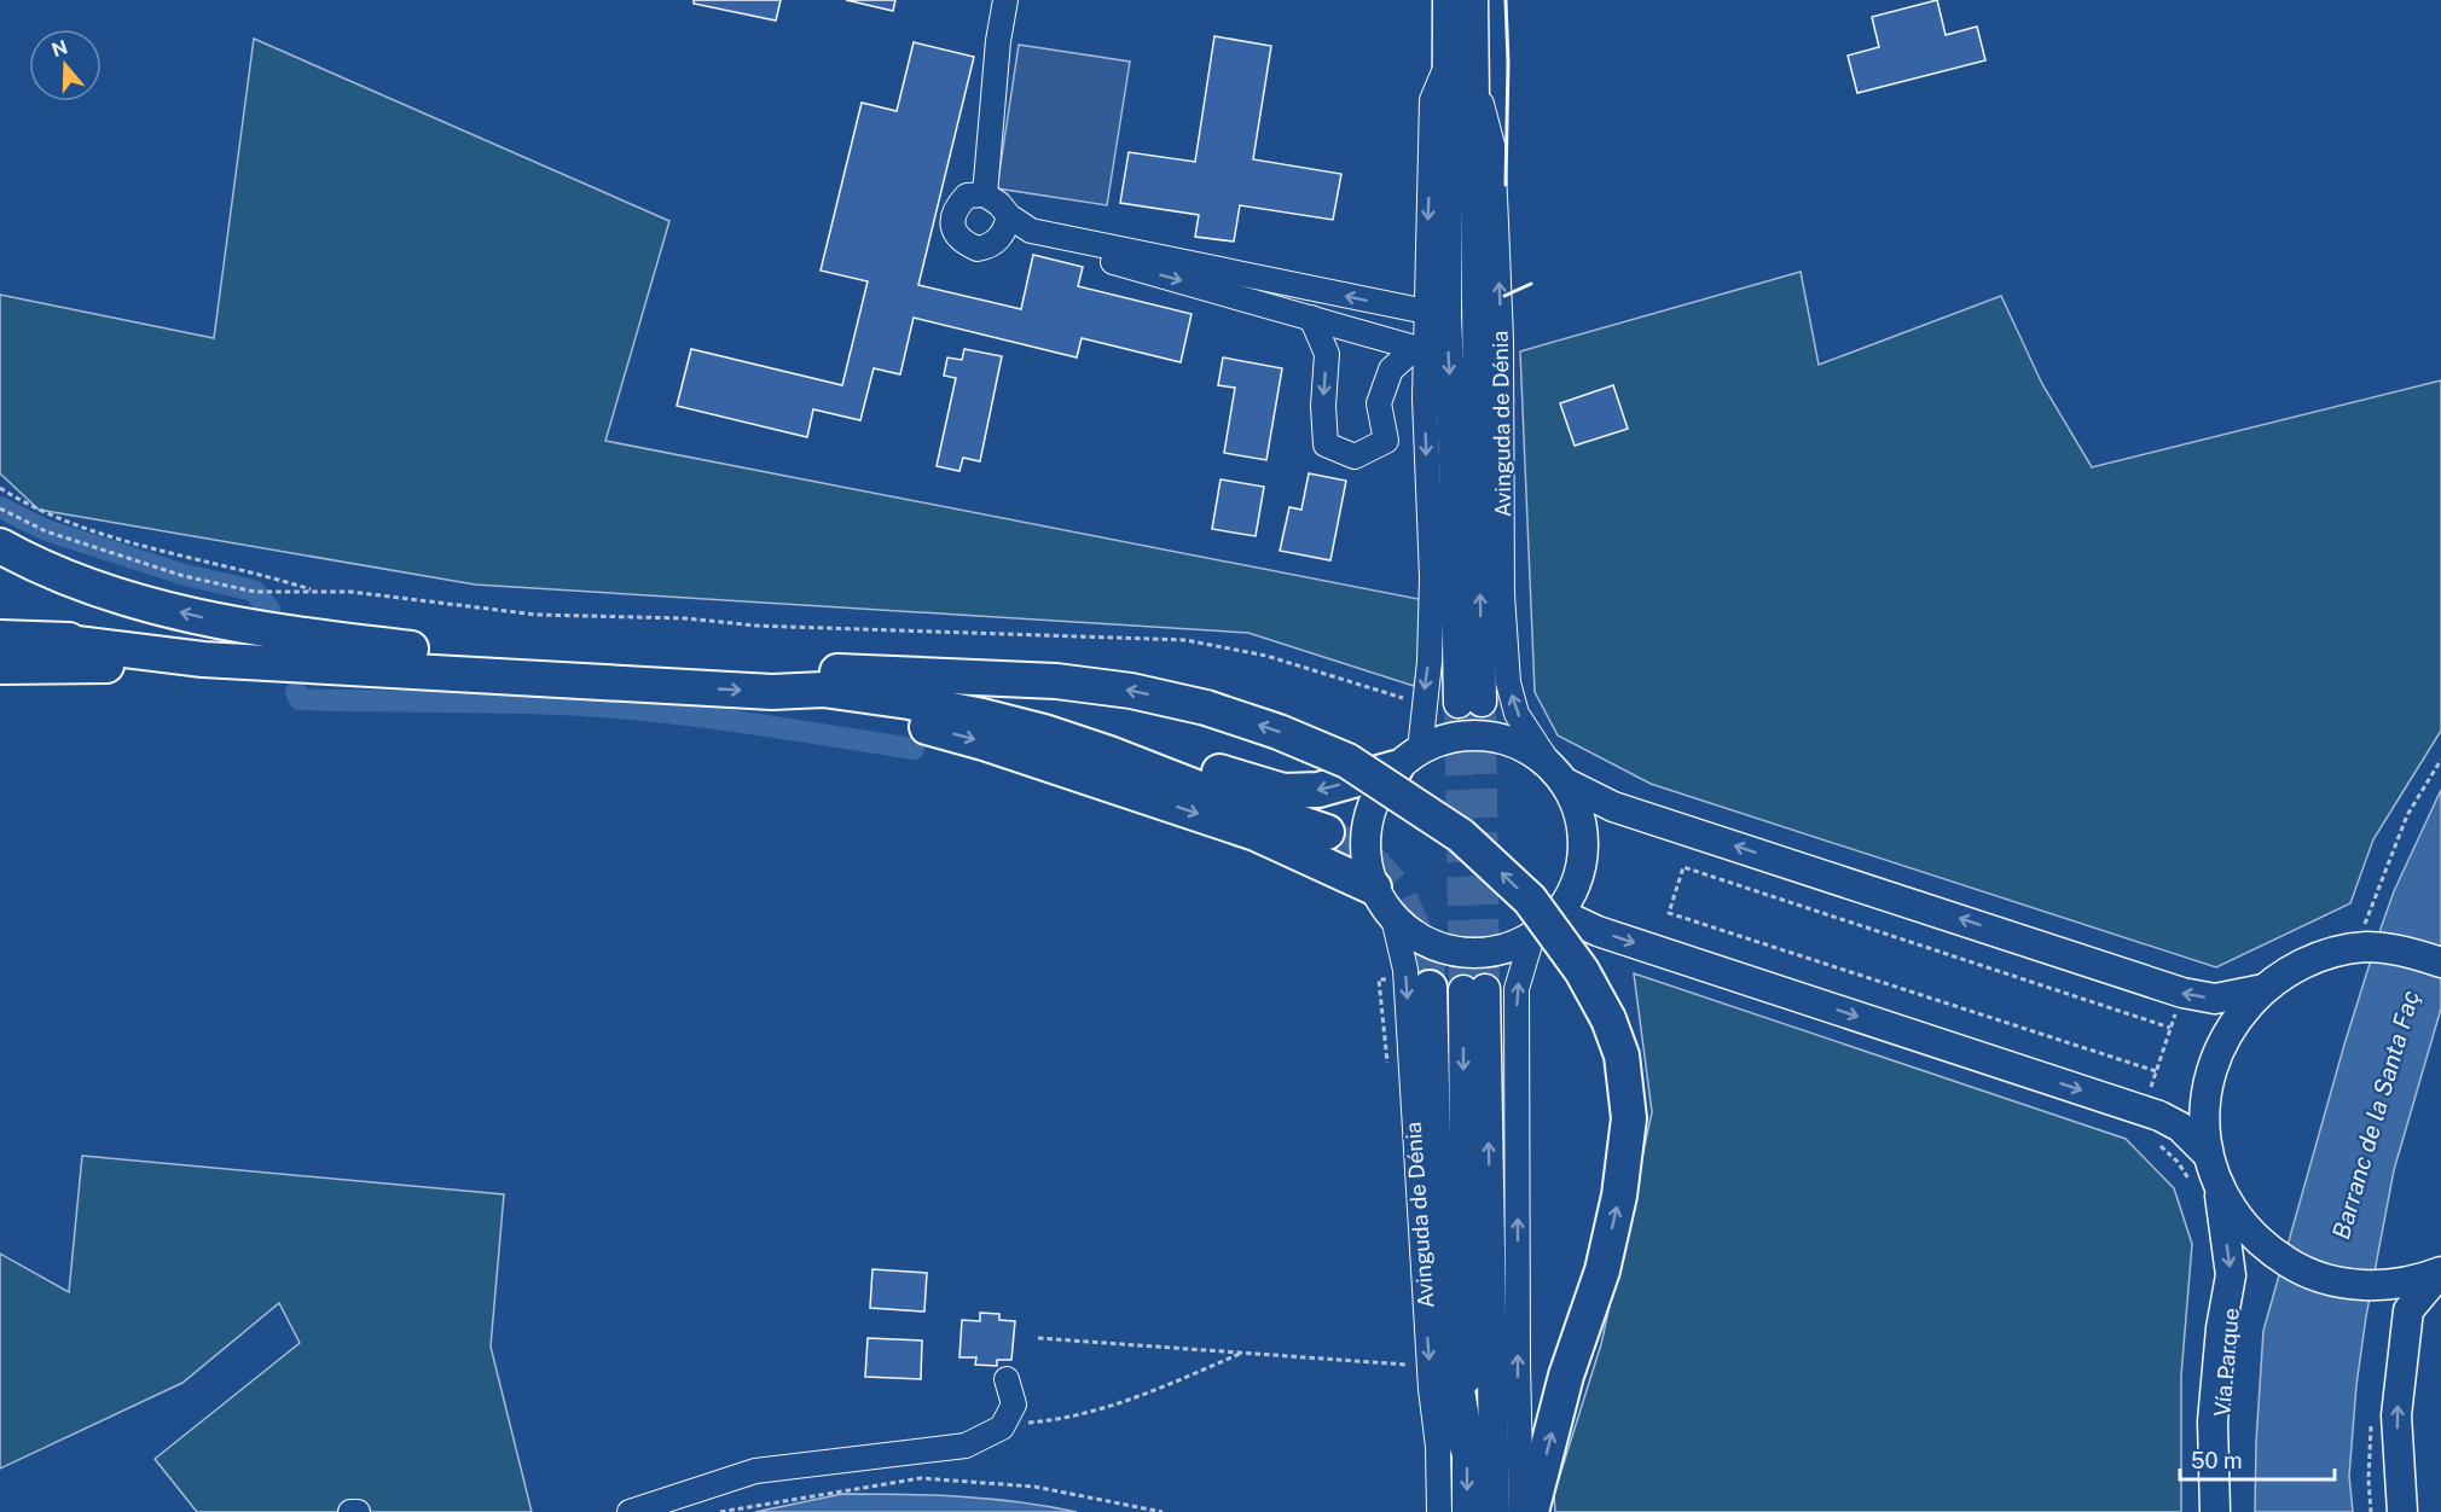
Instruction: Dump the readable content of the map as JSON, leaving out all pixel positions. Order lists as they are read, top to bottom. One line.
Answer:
{"streets":{"main road":["Avinguda de Dénia"]},"water":["Barranc de la Santa Faç"],"scale_bar":"50 m","north":"top"}
